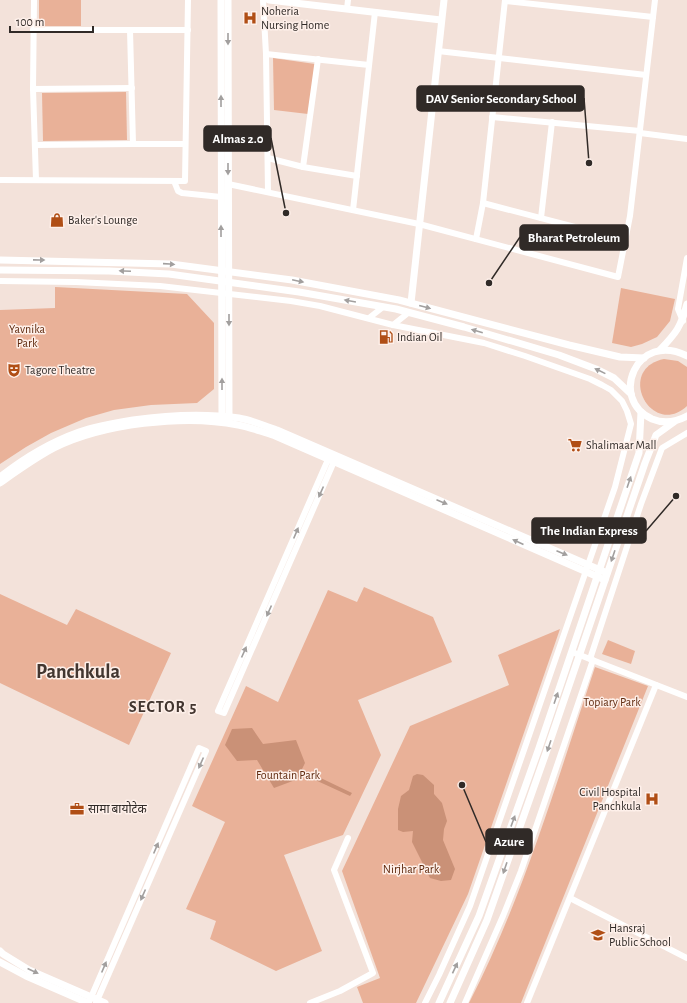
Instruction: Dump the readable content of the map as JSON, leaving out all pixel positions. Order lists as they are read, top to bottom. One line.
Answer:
{"districts":["Panchkula","SECTOR 5"],"parks":["Yavnika Park","Topiary Park","Fountain Park","Nirjhar Park"],"places":{"hospital":["Noheria Nursing Home","Civil Hospital Panchkula"],"other":["DAV Senior Secondary School","Almas 2.0","Bharat Petroleum","The Indian Express","Azure"],"shop":["Baker's Lounge"],"fuel station":["Indian Oil"],"theatre":["Tagore Theatre"],"supermarket":["Shalimaar Mall"],"office":["सामा बायोटेक"],"school or university":["Hansraj Public School"]},"scale_bar":"100 m"}
